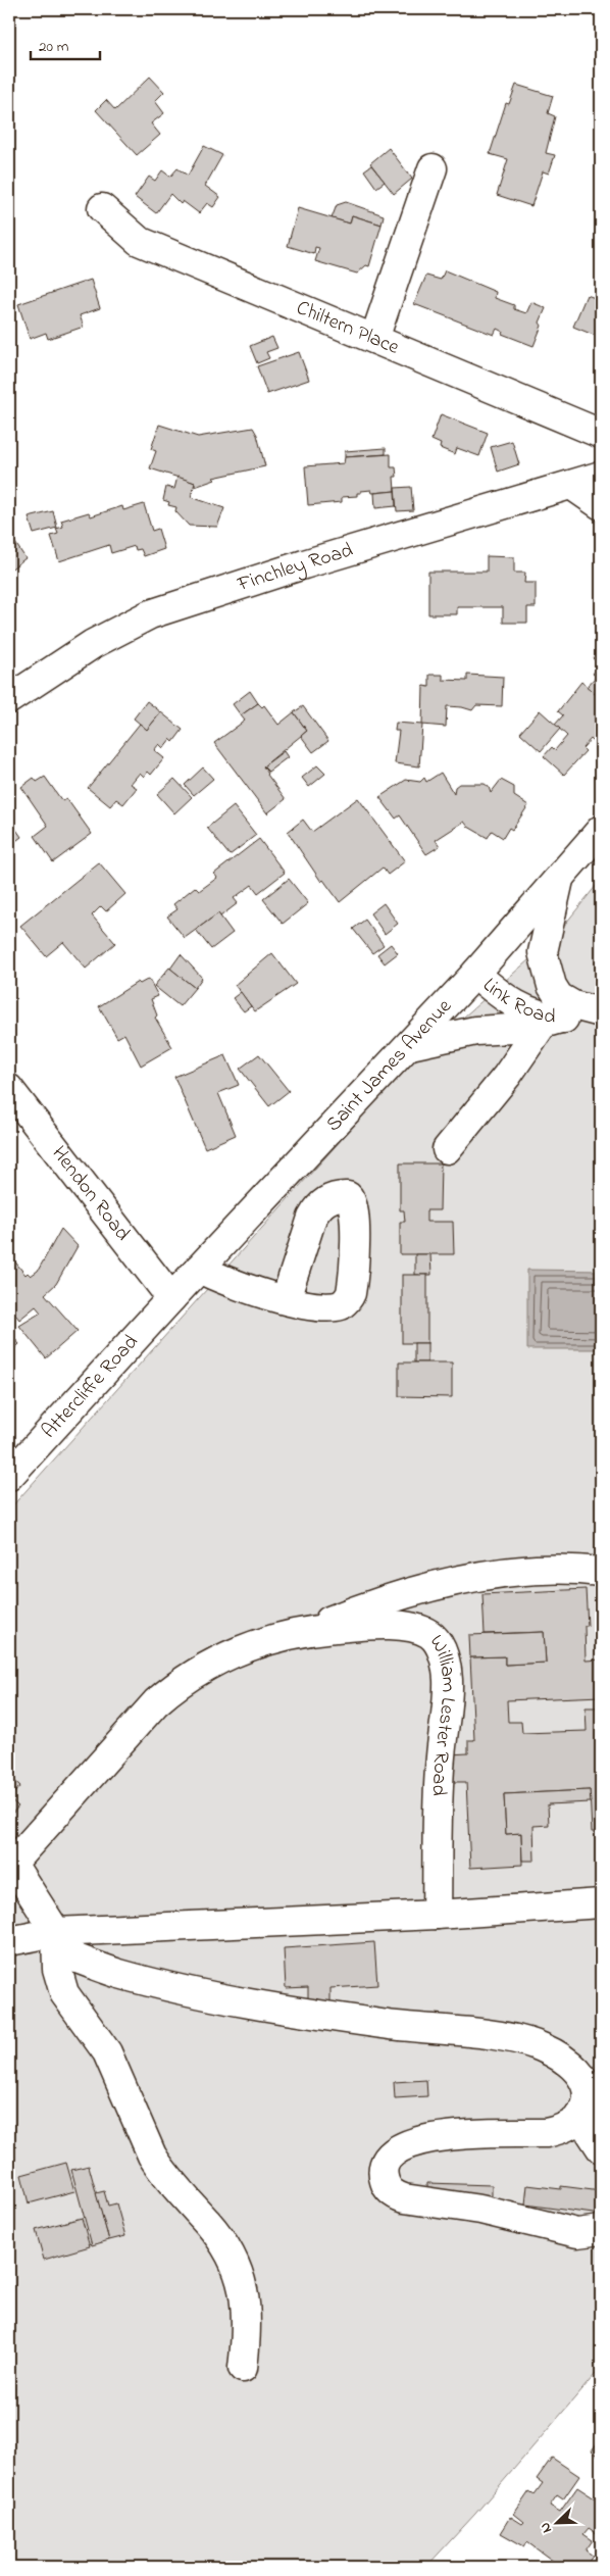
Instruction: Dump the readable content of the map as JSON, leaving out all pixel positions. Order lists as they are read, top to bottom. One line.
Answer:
{"streets":{"street":["Chiltern Place","Finchley Road","Link Road","Saint James Avenue","Hendon Road","Attercliffe Road","William Lester Road"]},"crossings":[["Link Road","Saint James Avenue"],["Saint James Avenue","Hendon Road"],["Saint James Avenue","Attercliffe Road"],["Hendon Road","Attercliffe Road"]],"scale_bar":"20 m","north":"bottom left"}
